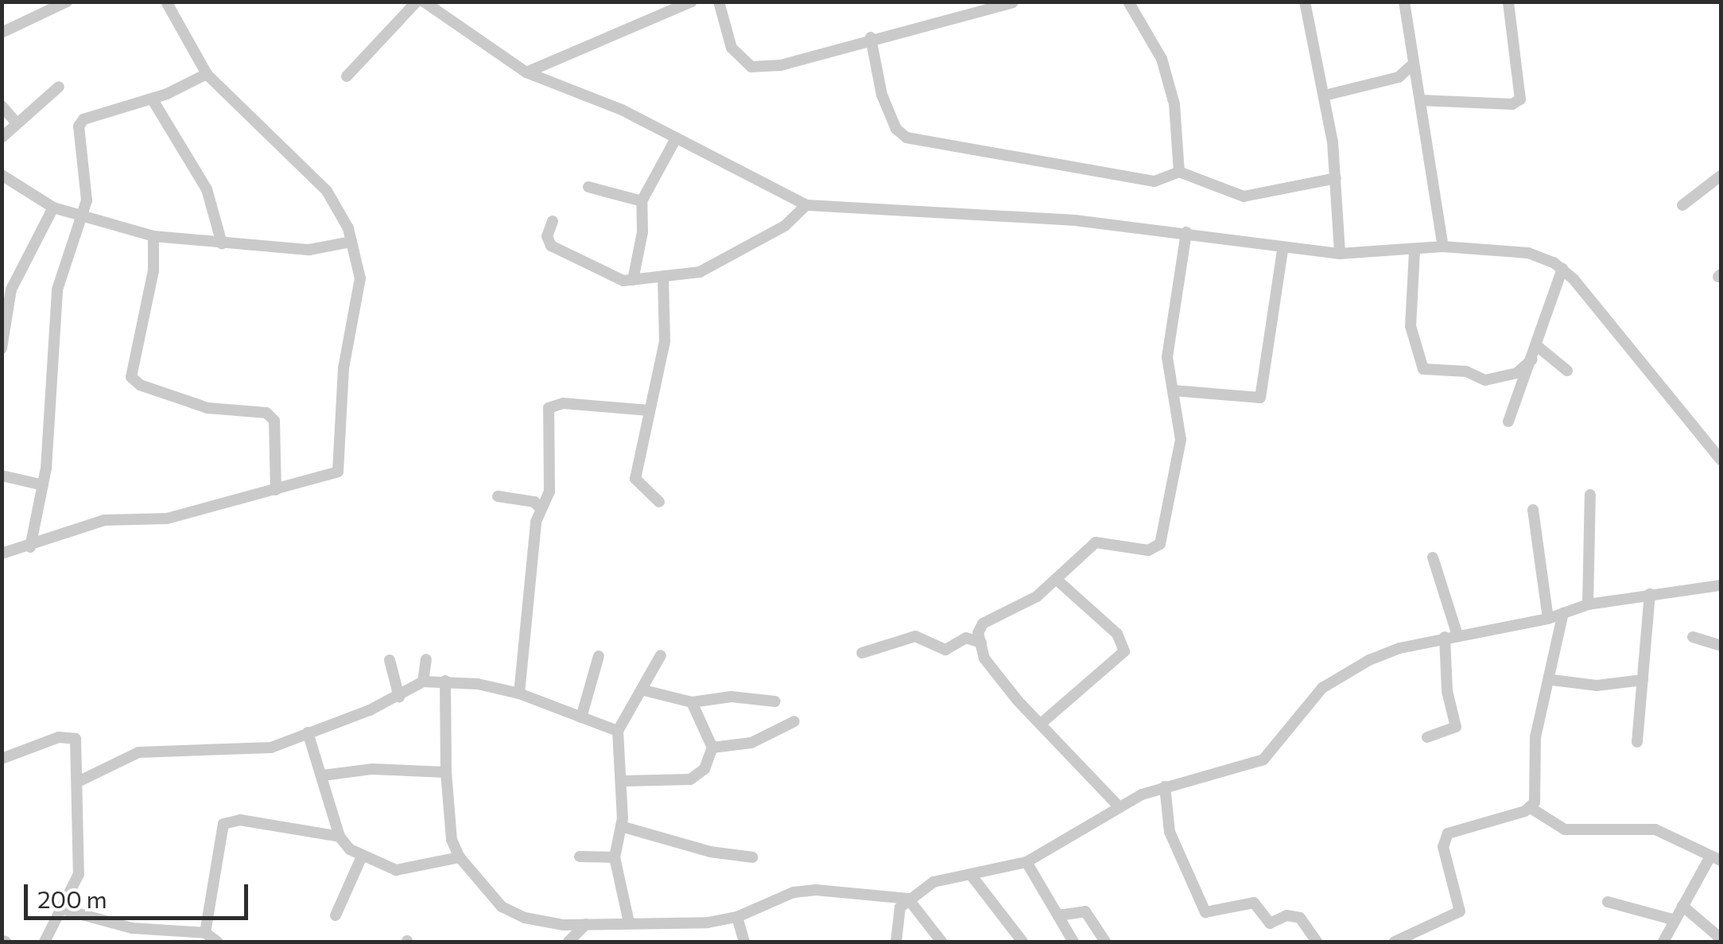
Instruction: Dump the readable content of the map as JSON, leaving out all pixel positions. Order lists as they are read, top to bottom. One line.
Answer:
{"scale_bar":"200 m"}
